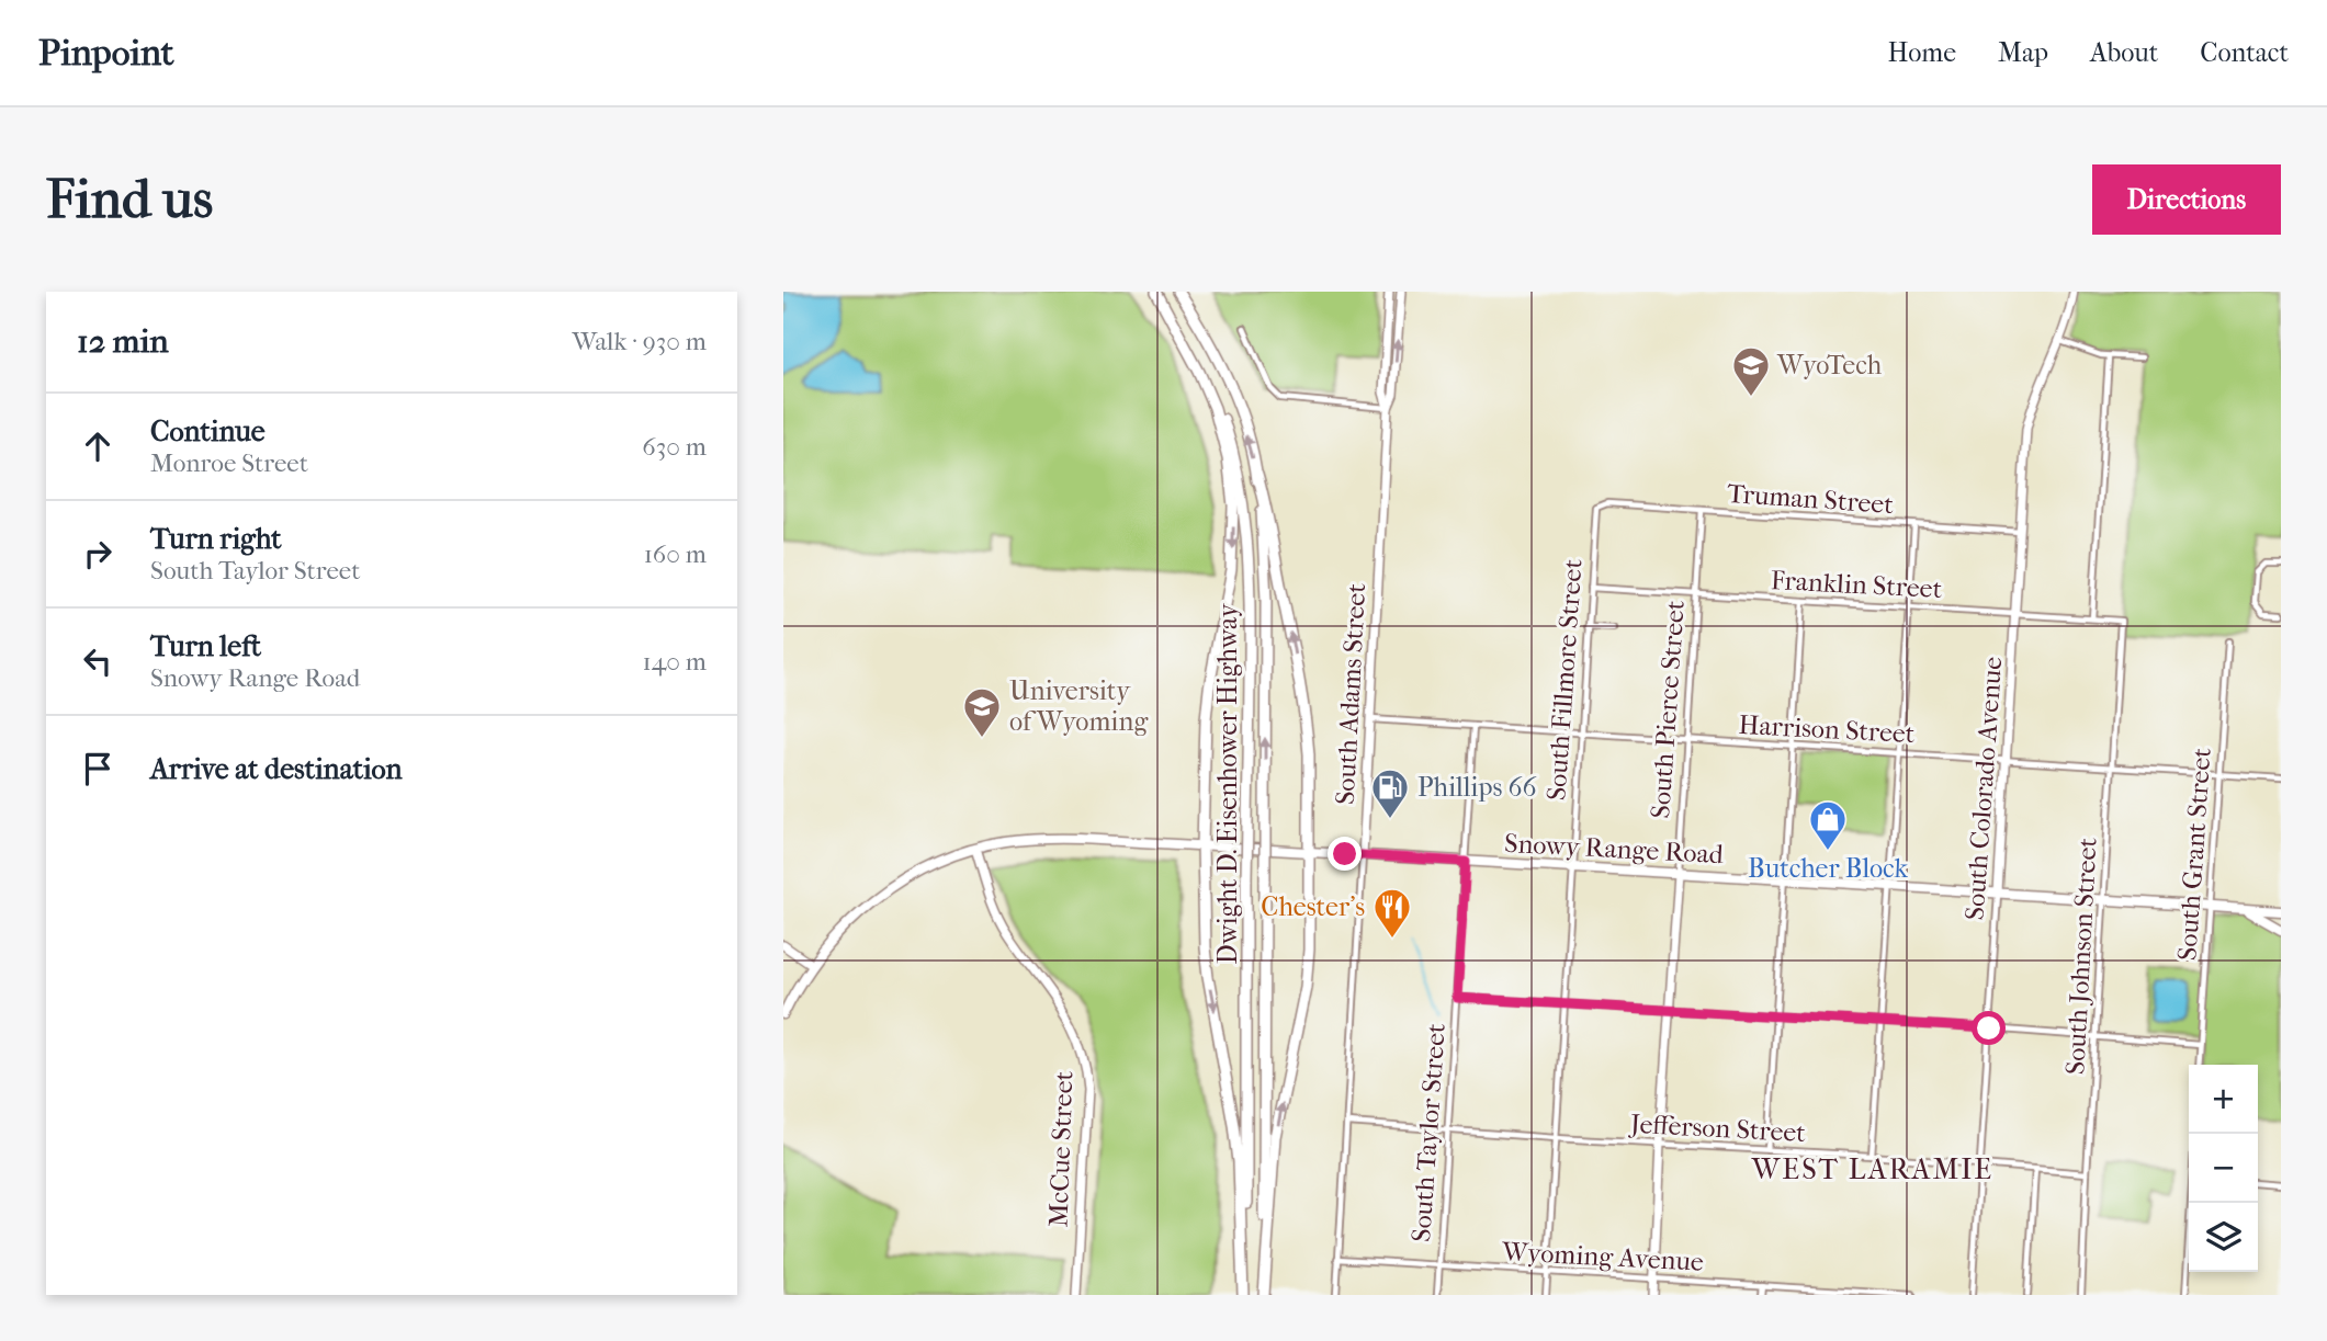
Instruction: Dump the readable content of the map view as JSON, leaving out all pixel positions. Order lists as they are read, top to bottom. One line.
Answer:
{"streets":{"highway":["Dwight D. Eisenhower Highway"],"main road":["Snowy Range Road"],"street":["Truman Street","Franklin Street","South Fillmore Street","South Adams Street","South Pierce Street","Harrison Street","South Colorado Avenue","South Grant Street","South Johnson Street","Jefferson Street","South Taylor Street","McCue Street","Wyoming Avenue"]},"crossings":[["Truman Street","South Fillmore Street"],["Truman Street","South Pierce Street"],["Truman Street","South Colorado Avenue"],["Franklin Street","South Fillmore Street"],["Franklin Street","South Pierce Street"],["Franklin Street","South Colorado Avenue"],["Franklin Street","South Johnson Street"],["South Fillmore Street","Harrison Street"],["South Fillmore Street","Snowy Range Road"],["South Fillmore Street","Jefferson Street"],["South Fillmore Street","Wyoming Avenue"],["South Adams Street","Harrison Street"],["South Adams Street","Snowy Range Road"],["South Adams Street","Jefferson Street"],["South Adams Street","Wyoming Avenue"],["South Pierce Street","Harrison Street"],["South Pierce Street","Snowy Range Road"],["South Pierce Street","Jefferson Street"],["South Pierce Street","Wyoming Avenue"],["Harrison Street","South Colorado Avenue"],["Harrison Street","South Grant Street"],["Harrison Street","South Johnson Street"],["Harrison Street","South Taylor Street"],["South Colorado Avenue","Snowy Range Road"],["South Colorado Avenue","Jefferson Street"],["Snowy Range Road","South Grant Street"],["Snowy Range Road","South Johnson Street"],["Snowy Range Road","South Taylor Street"],["Snowy Range Road","McCue Street"],["South Johnson Street","Jefferson Street"],["Jefferson Street","South Taylor Street"],["South Taylor Street","Wyoming Avenue"]],"districts":["WEST LARAMIE"],"places":{"school or university":["WyoTech","University of Wyoming"],"fuel station":["Phillips 66"],"shop":["Butcher Block"],"restaurant":["Chester's"]},"page":{"header":"Pinpoint","nav":["Home","Map","About","Contact"],"buttons":"Directions","title":"Find us","heading":["12 min","Walk · 930 m"],"list":[["Continue","Monroe Street","630 m"],["Turn right","South Taylor Street","160 m"],["Turn left","Snowy Range Road","140 m"],"Arrive at destination"],"map_buttons":["+","−"]}}
